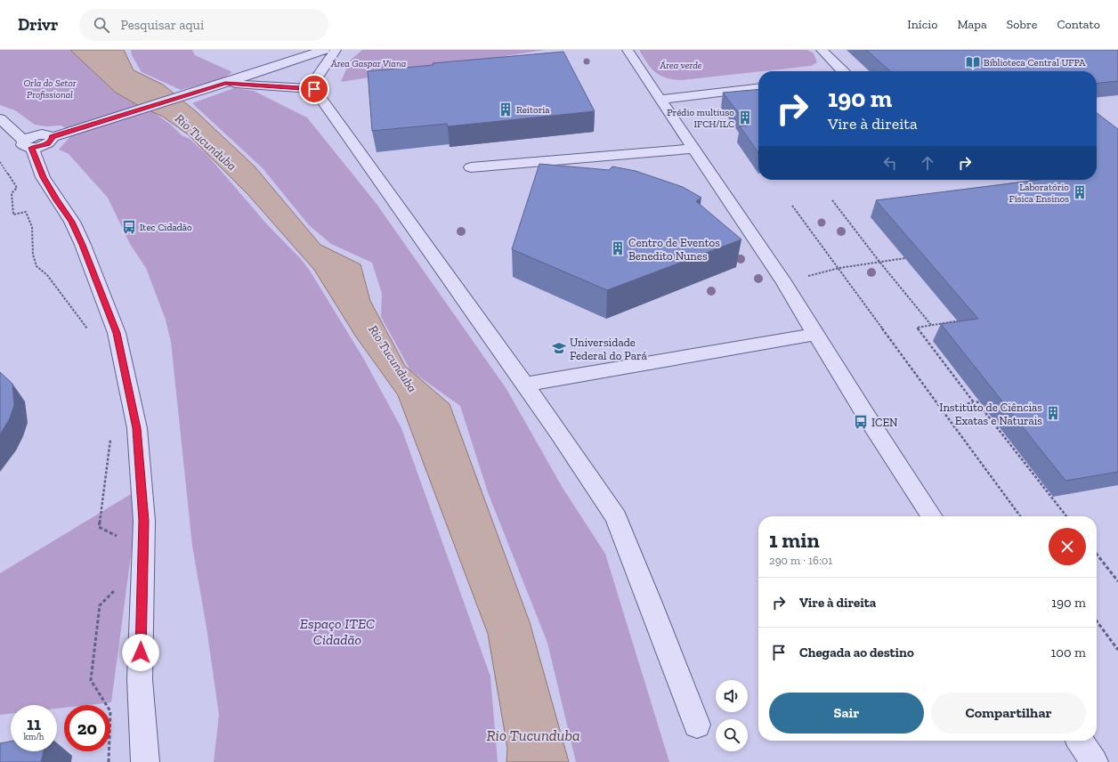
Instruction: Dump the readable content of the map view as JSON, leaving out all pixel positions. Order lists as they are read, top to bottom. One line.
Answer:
{"water":["Rio Tucunduba"],"parks":["Área Gaspar Viana","Área verde","Orla do Setor Profissional","Espaço ITEC Cidadão"],"places":{"library":["Biblioteca Central UFPA"],"building":["Reitoria","Prédio multiuso IFCH/ILC","Laboratório Física Ensinos","Centro de Eventos Benedito Nunes","Instituto de Ciências Exatas e Naturais"],"bus stop":["Itec Cidadão","ICEN"],"school or university":["Universidade Federal do Pará"]},"page":{"header":"Drivr","search":"Pesquisar aqui","nav":["Início","Mapa","Sobre","Contato"],"turn":["190 m","Vire à direita"],"heading":["1 min","290 m · 16:01"],"list":[{"name":"Vire à direita","value":"190 m"},{"name":"Chegada ao destino","value":"100 m"}],"buttons":["Sair","Compartilhar"],"speed":"11 km/h","limit":"20"}}
